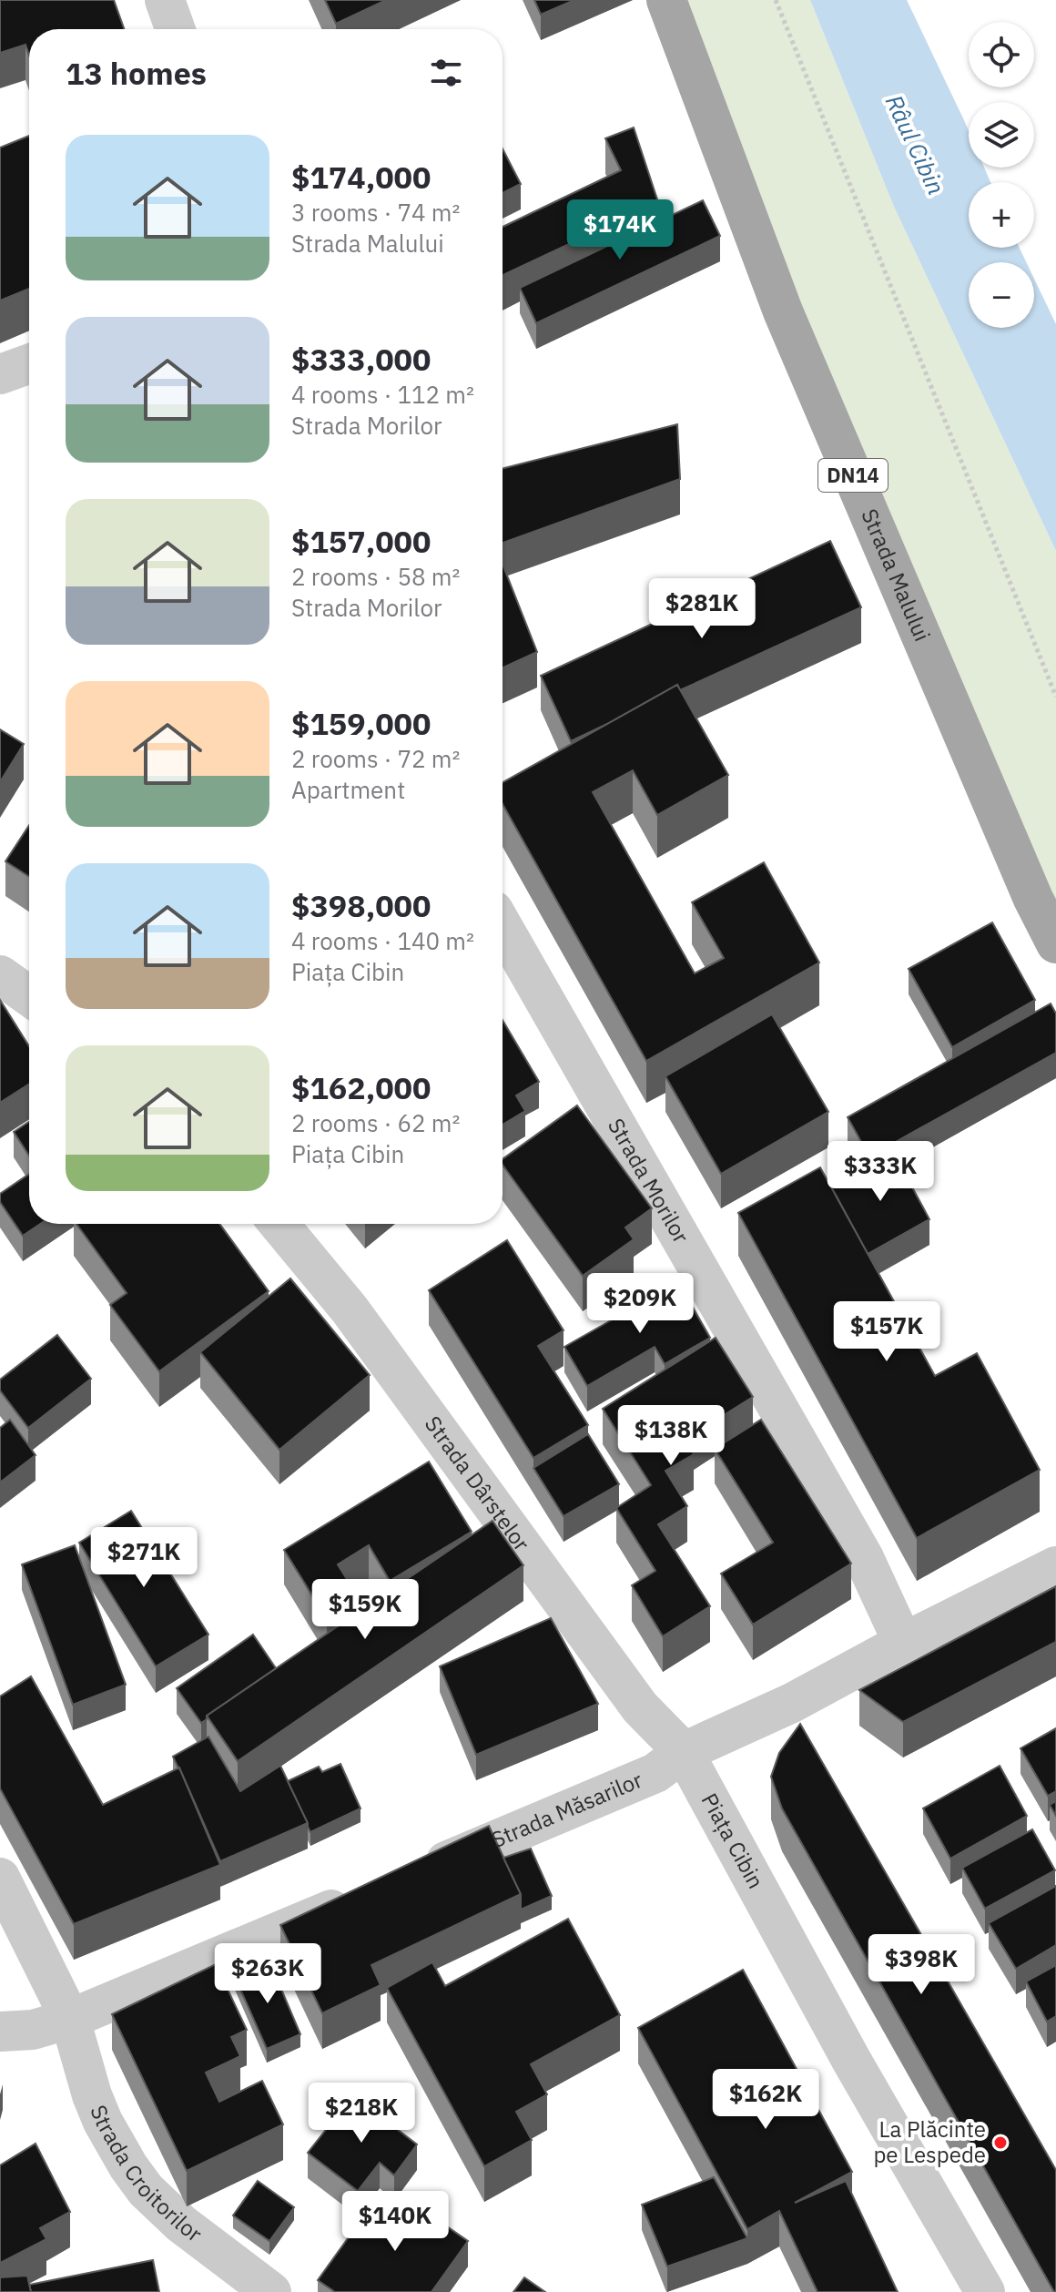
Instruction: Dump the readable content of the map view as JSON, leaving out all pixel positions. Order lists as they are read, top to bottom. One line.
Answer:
{"streets":{"main road":["DN14","Strada Malului"],"street":["Strada Morilor","Strada Dârstelor","Strada Măsarilor","Piața Cibin","Strada Croitorilor"]},"crossings":[["Strada Dârstelor","Strada Măsarilor"],["Strada Dârstelor","Piața Cibin"],["Strada Măsarilor","Piața Cibin"]],"water":["Râul Cibin"],"places":["La Plăcinte pe Lespede"],"page":{"map_buttons":["+","−"],"heading":"13 homes","list":[{"name":"$174,000","note":"3 rooms · 74 m² · Strada Malului"},{"name":"$333,000","note":"4 rooms · 112 m² · Strada Morilor"},{"name":"$157,000","note":"2 rooms · 58 m² · Strada Morilor"},{"name":"$159,000","note":"2 rooms · 72 m² · Apartment"},{"name":"$398,000","note":"4 rooms · 140 m² · Piața Cibin"},{"name":"$162,000","note":"2 rooms · 62 m² · Piața Cibin"}],"price":["$174K","$281K","$333K","$209K","$157K","$138K","$271K","$159K","$398K","$263K","$162K","$218K","$140K"]}}
